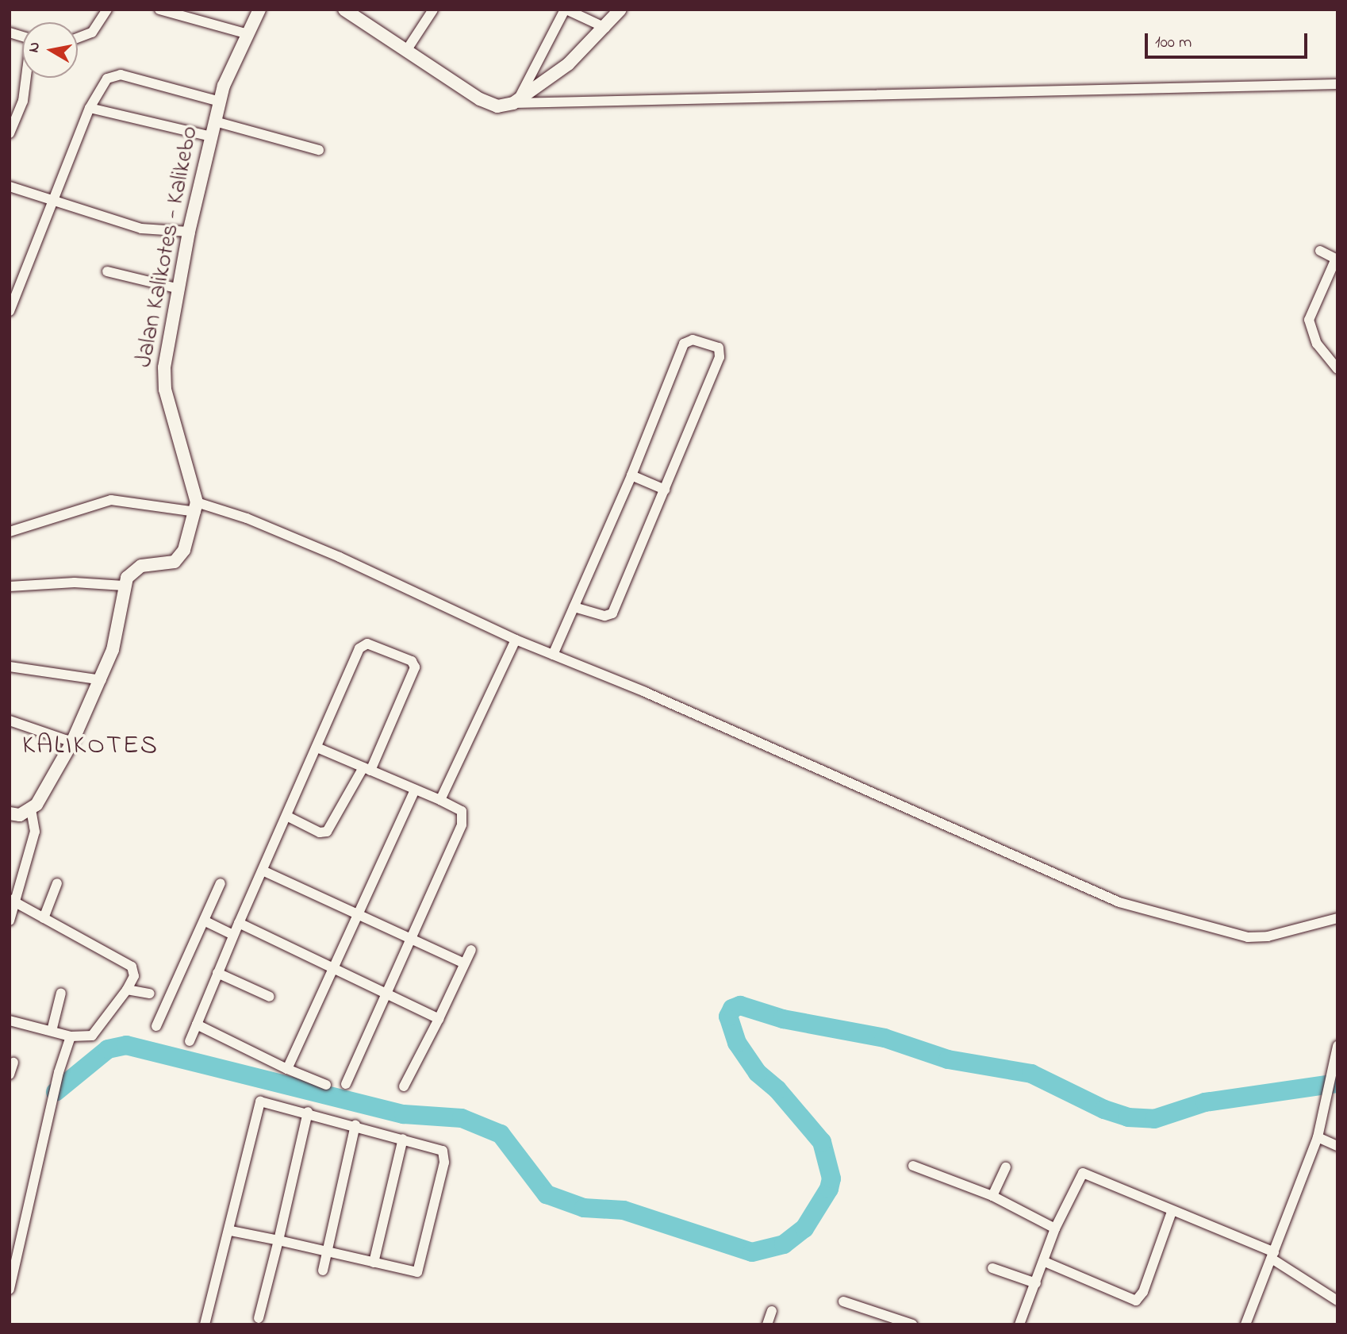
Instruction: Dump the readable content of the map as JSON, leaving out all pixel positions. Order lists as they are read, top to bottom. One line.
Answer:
{"streets":{"street":["Jalan Kalikotes - Kalikebo"]},"districts":["KALIKOTES"],"scale_bar":"100 m","north":"left"}
